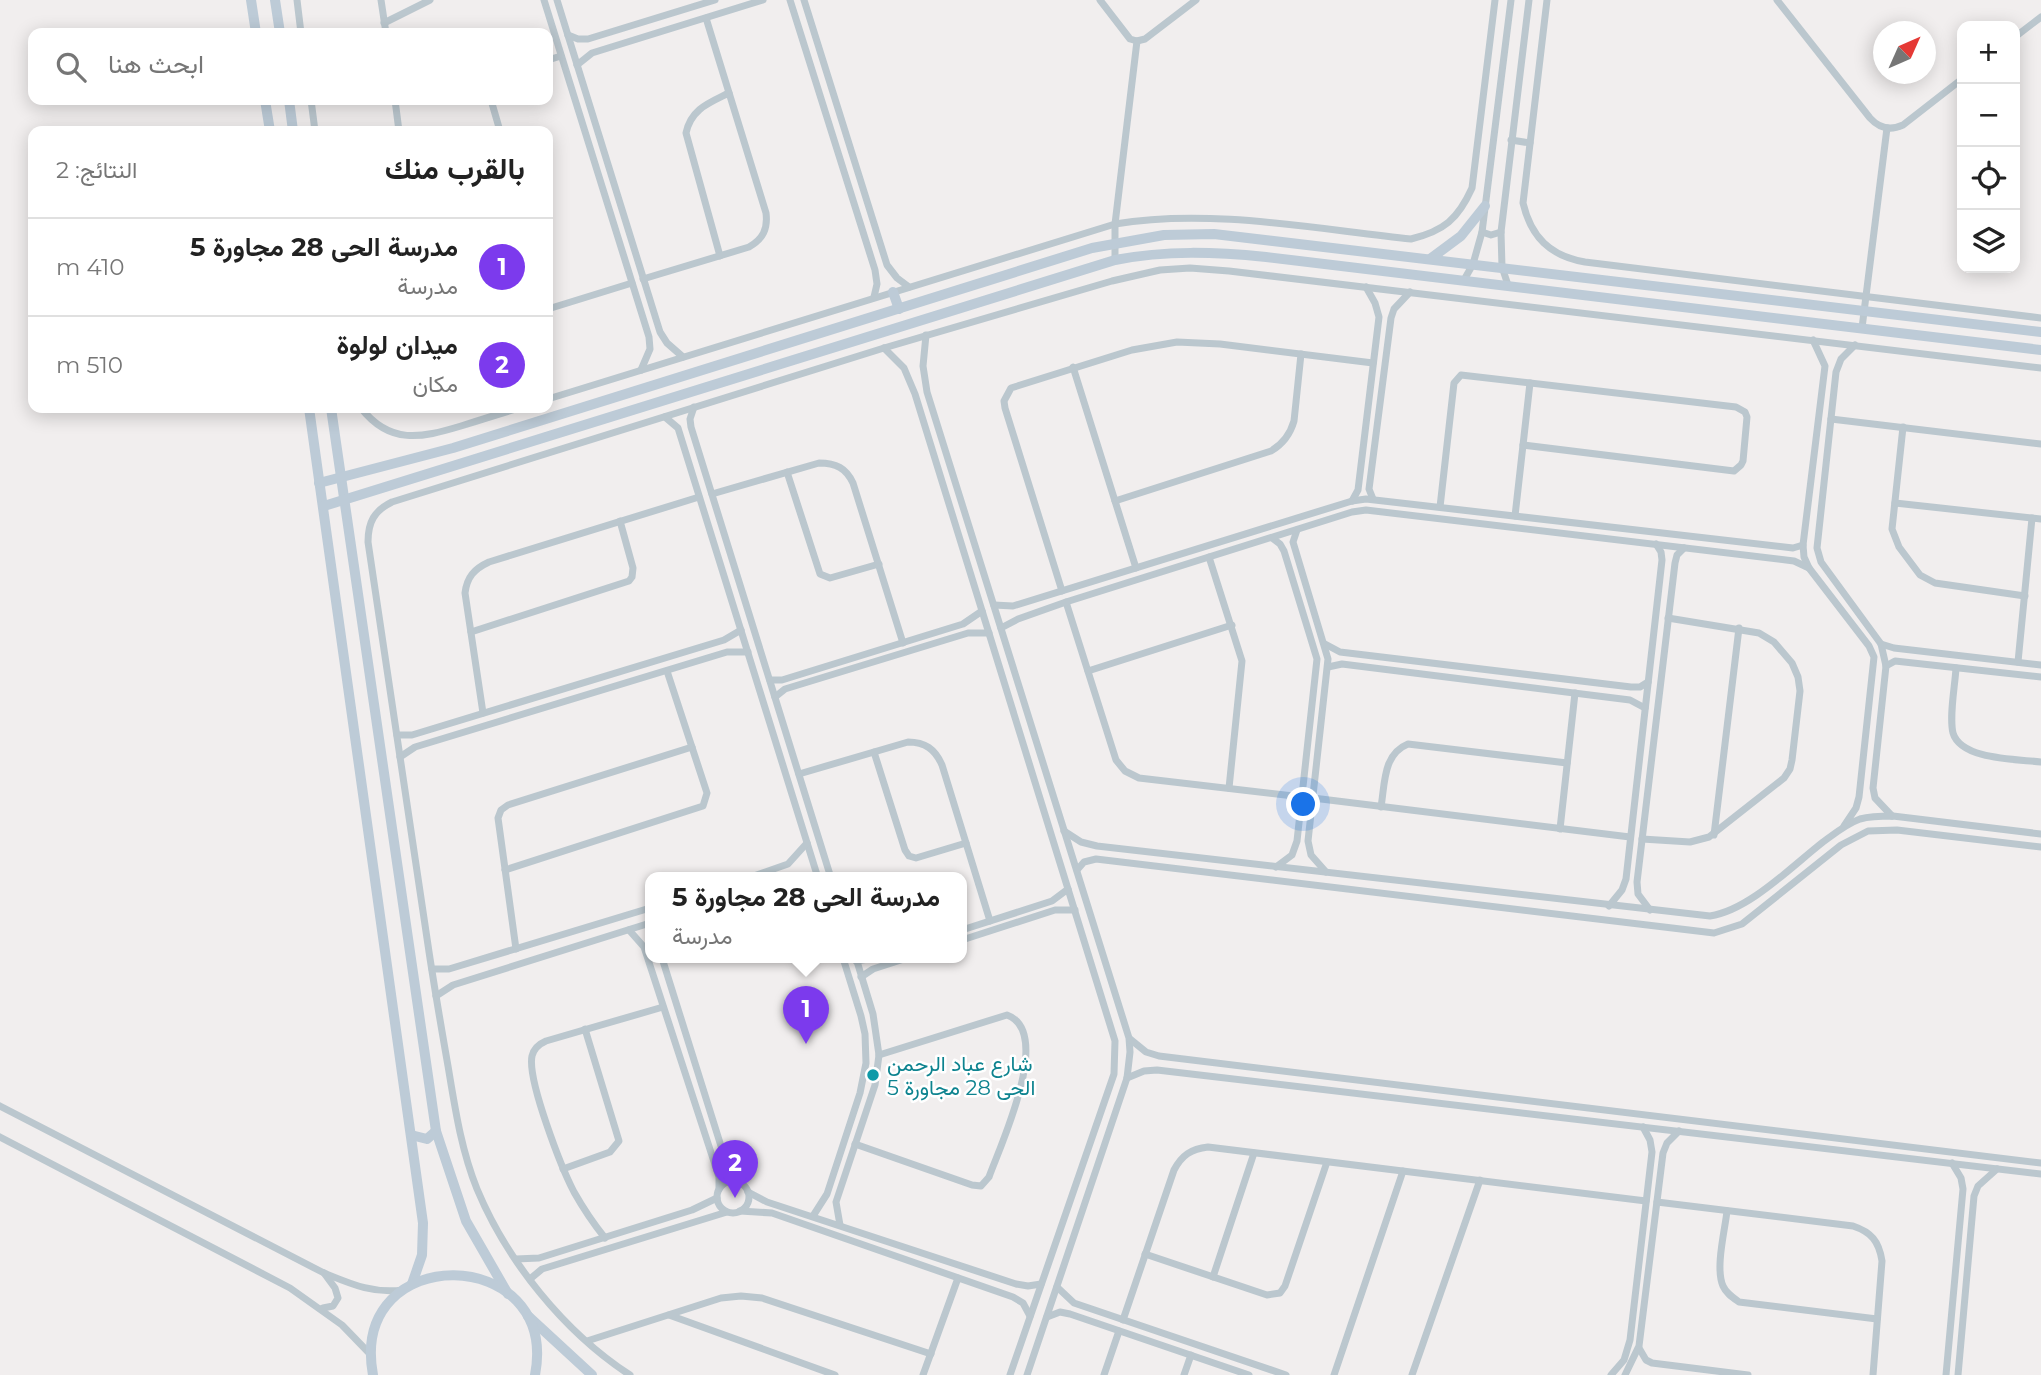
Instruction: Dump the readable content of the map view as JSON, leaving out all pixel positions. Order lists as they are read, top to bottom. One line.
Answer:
{"places":["شارع عباد الرحمن الحى 28 مجاورة 5"],"north":"top right","page":{"map_buttons":["+","−"],"search":"ابحث هنا","heading":["بالقرب منك","النتائج: 2"],"list":[{"mark":"1","name":"مدرسة الحى 28 مجاورة 5","note":"مدرسة","value":"410 m"},{"mark":"2","name":"ميدان لولوة","note":"مكان","value":"510 m"}],"popup":["مدرسة الحى 28 مجاورة 5","مدرسة"],"pins":["1","2"]}}
